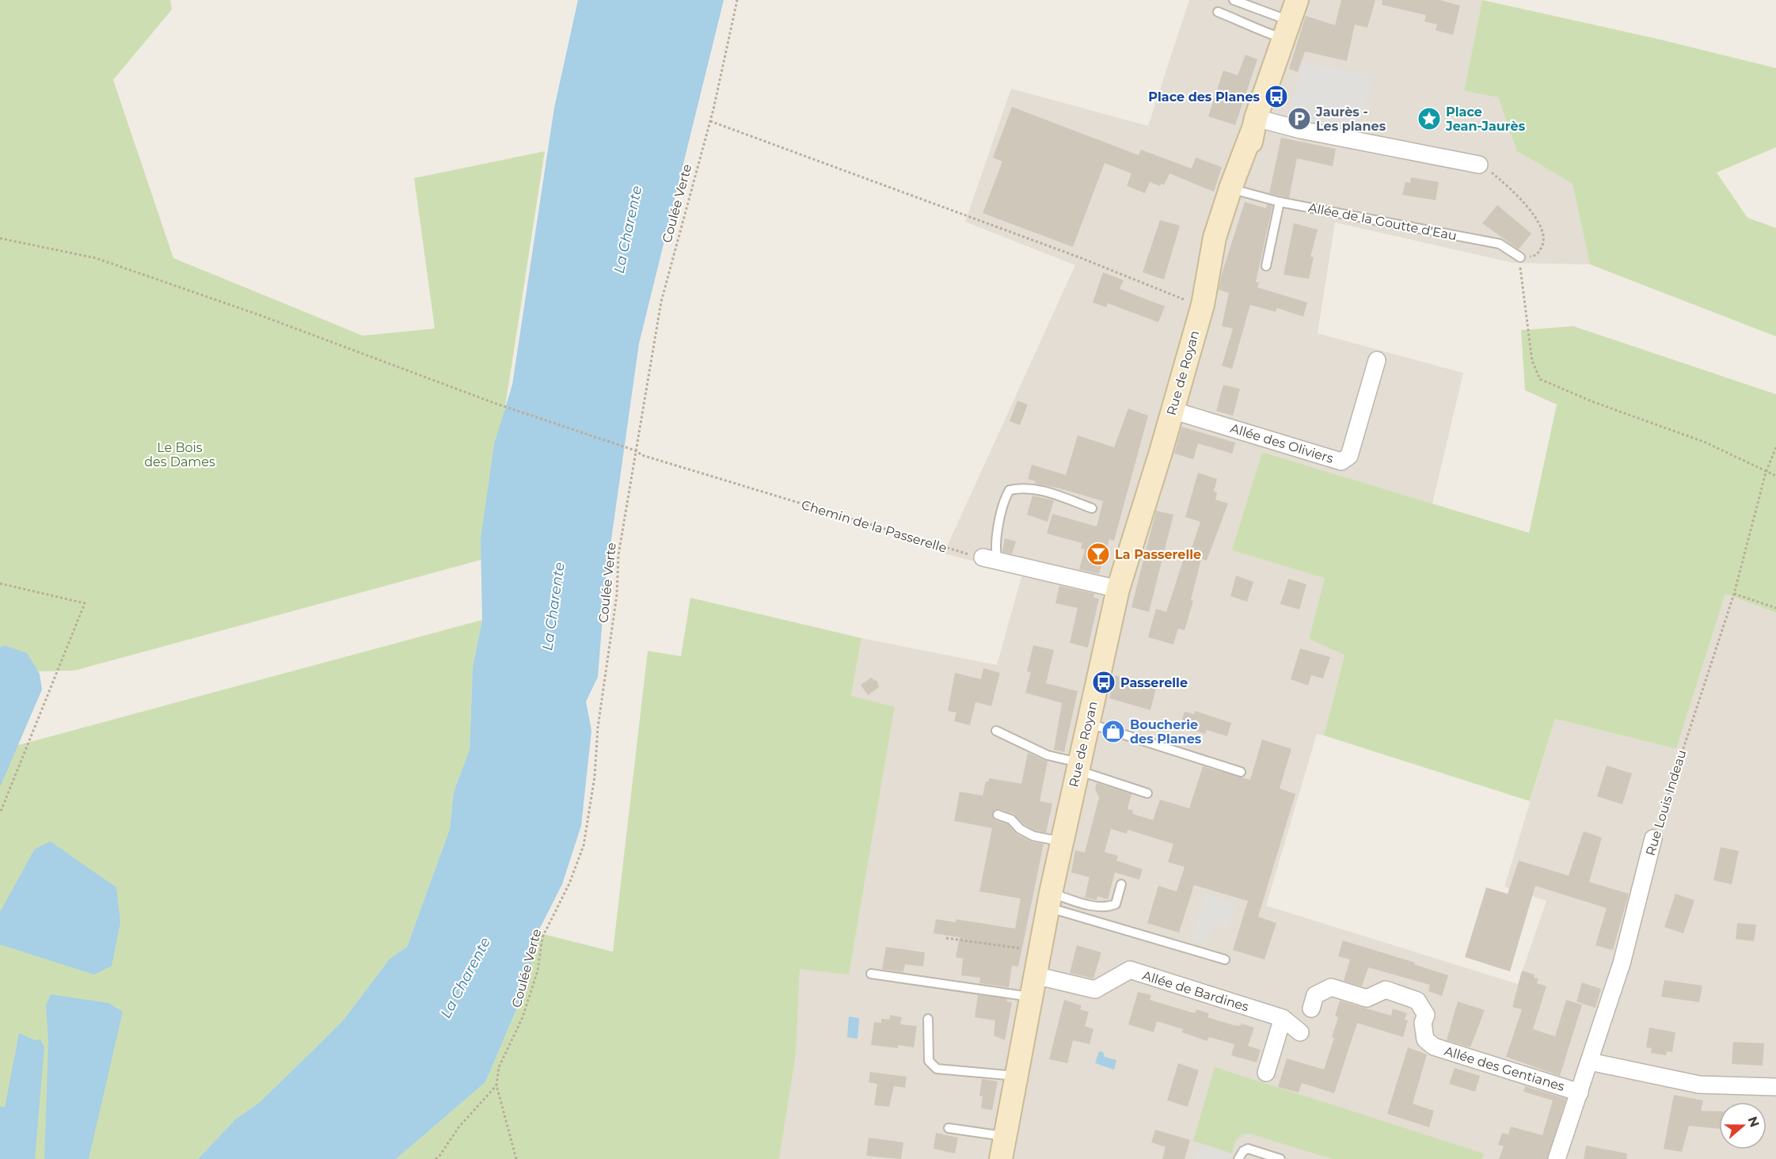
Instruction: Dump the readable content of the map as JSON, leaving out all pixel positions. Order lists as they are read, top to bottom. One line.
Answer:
{"streets":{"main road":["Rue de Royan"],"street":["Allée des Oliviers","Rue Louis Indeau","Allée de Bardines","Allée des Gentianes"],"lane":["Allée de la Goutte d'Eau"],"path":["Coulée Verte","Chemin de la Passerelle"]},"crossings":[["Coulée Verte","Chemin de la Passerelle"],["Allée de la Goutte d'Eau","Rue de Royan"],["Rue de Royan","Allée des Oliviers"],["Rue de Royan","Allée de Bardines"],["Rue Louis Indeau","Allée des Gentianes"]],"water":["La Charente"],"parks":["Le Bois des Dames"],"places":{"bus stop":["Place des Planes","Passerelle"],"parking":["Jaurès - Les planes"],"place":["Place Jean-Jaurès"],"bar":["La Passerelle"],"shop":["Boucherie des Planes"]},"north":"right"}
